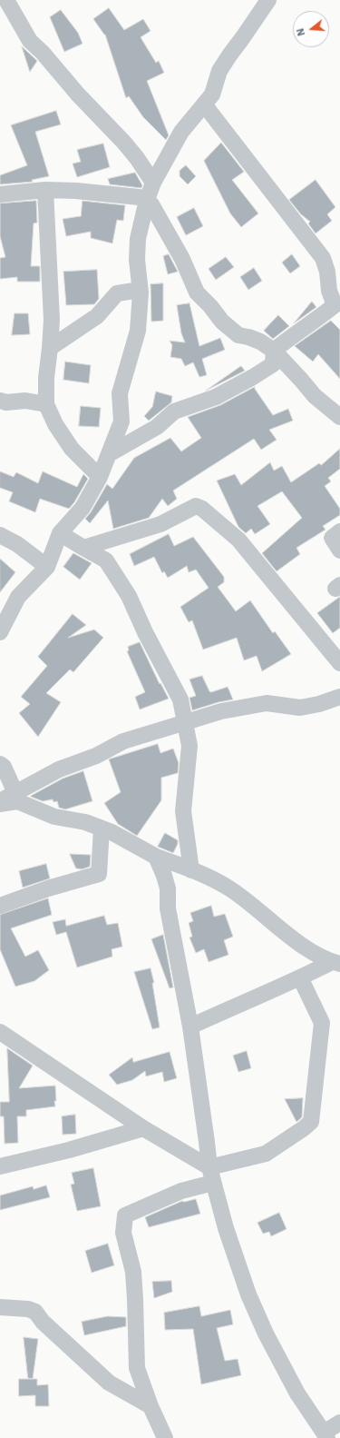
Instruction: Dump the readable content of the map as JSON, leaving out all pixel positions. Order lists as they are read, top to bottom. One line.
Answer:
{"north":"left"}
